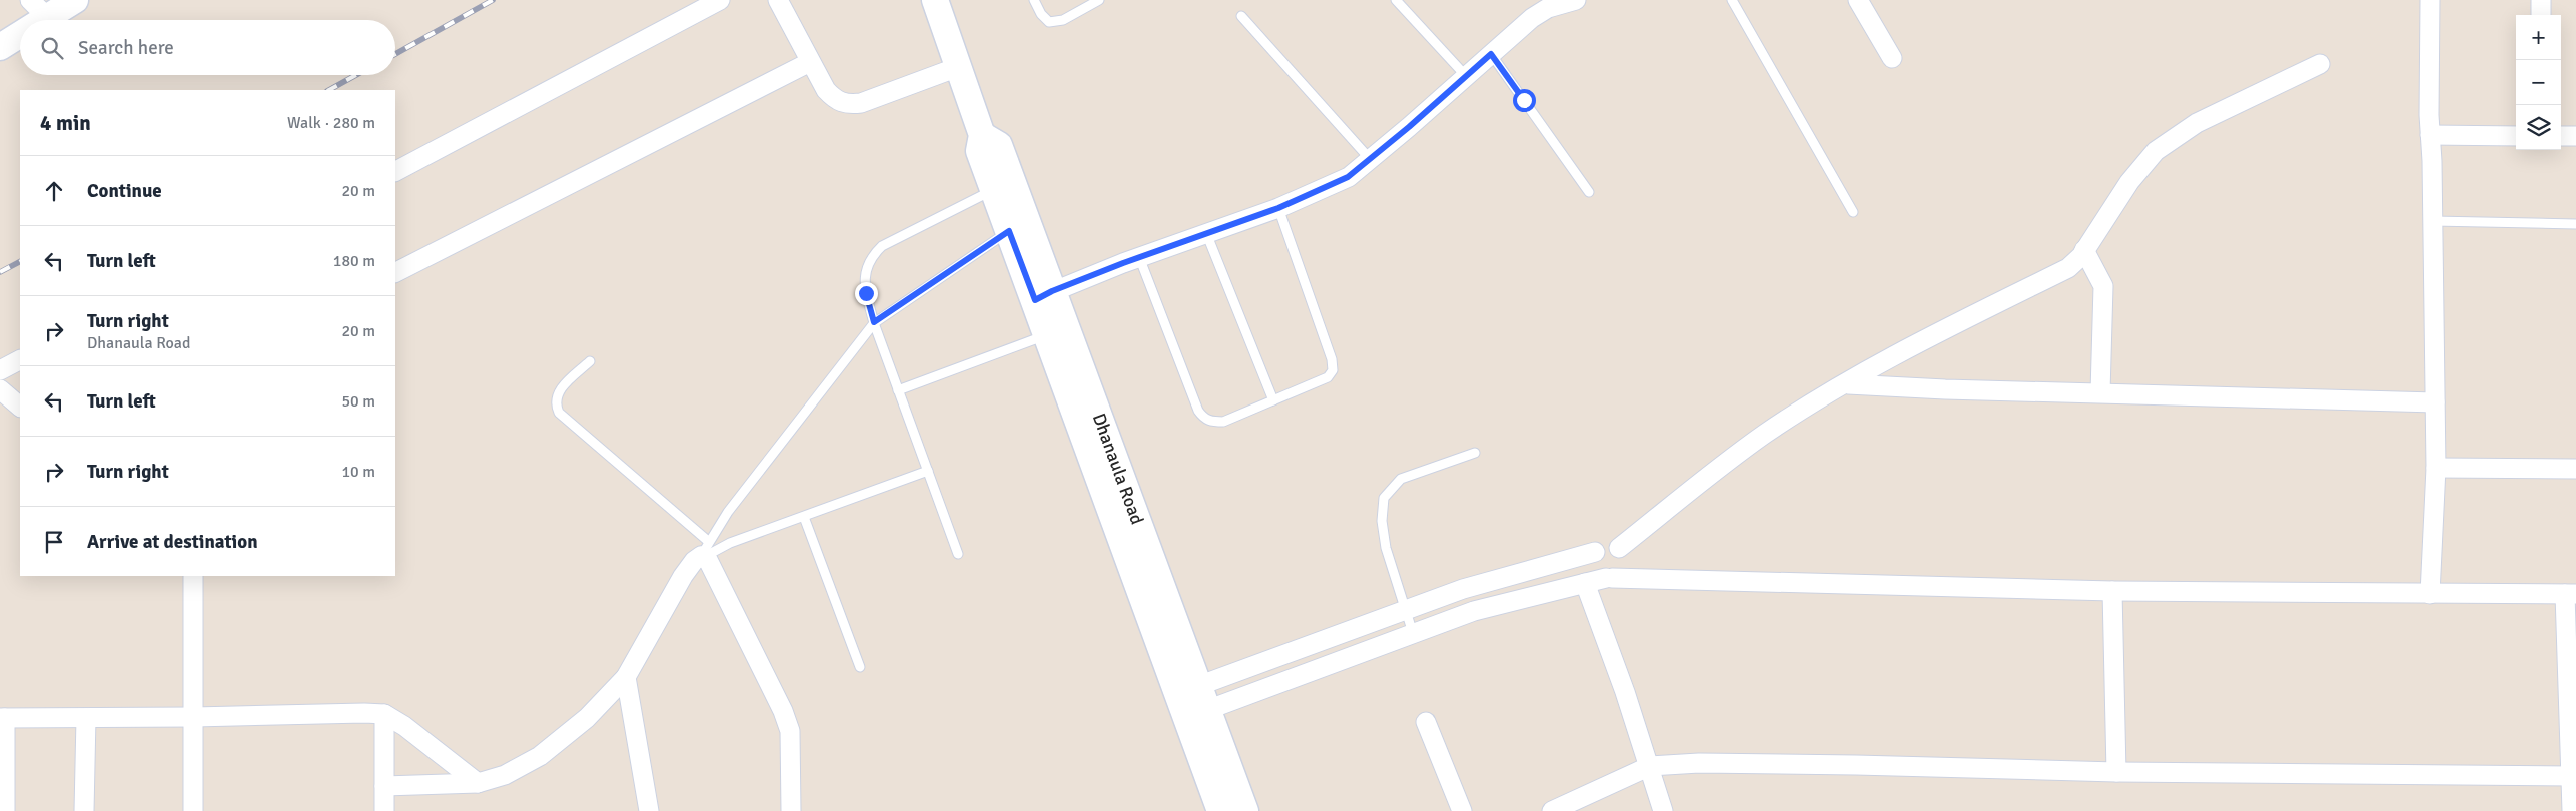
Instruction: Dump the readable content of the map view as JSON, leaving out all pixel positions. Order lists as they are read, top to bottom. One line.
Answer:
{"streets":{"street":["Dhanaula Road"]},"page":{"map_buttons":["+","−"],"search":"Search here","heading":["4 min","Walk · 280 m"],"list":[["Continue","20 m"],["Turn left","180 m"],["Turn right","Dhanaula Road","20 m"],["Turn left","50 m"],["Turn right","10 m"],"Arrive at destination"]}}
